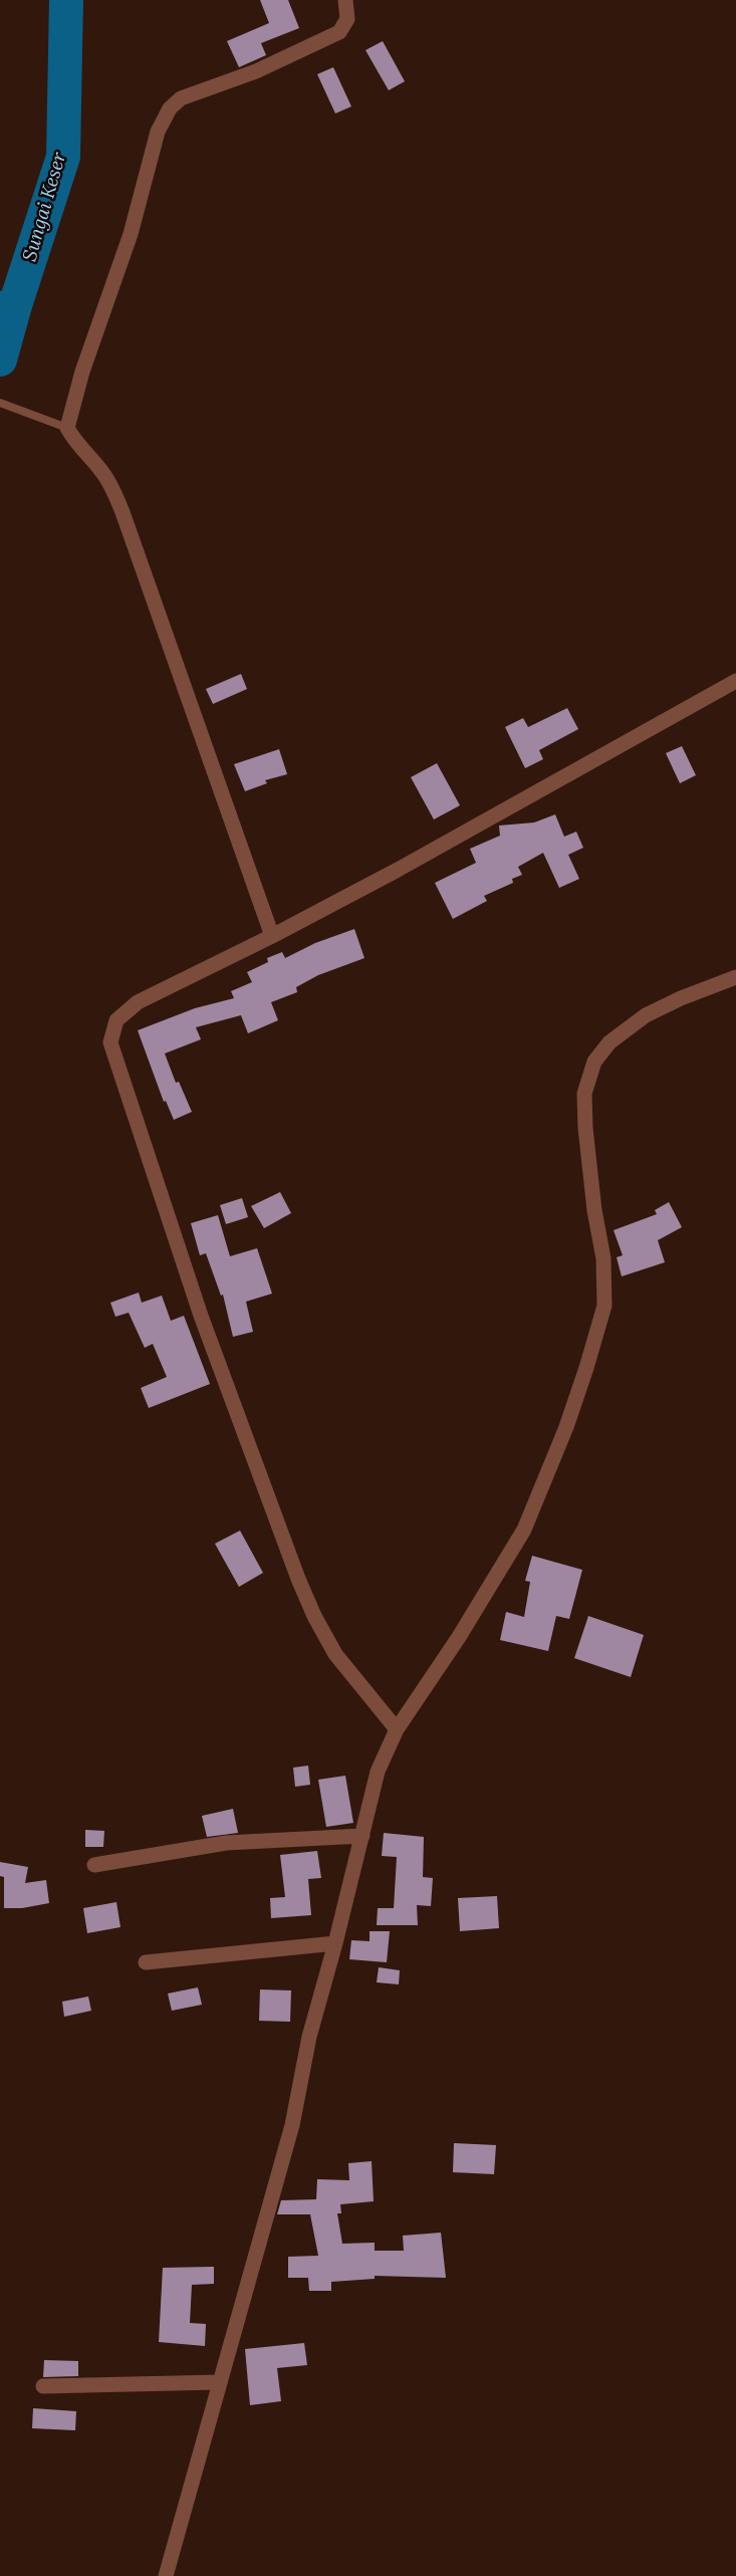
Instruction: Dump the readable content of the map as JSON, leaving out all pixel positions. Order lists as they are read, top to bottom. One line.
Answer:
{"water":["Sungai Keser"]}
